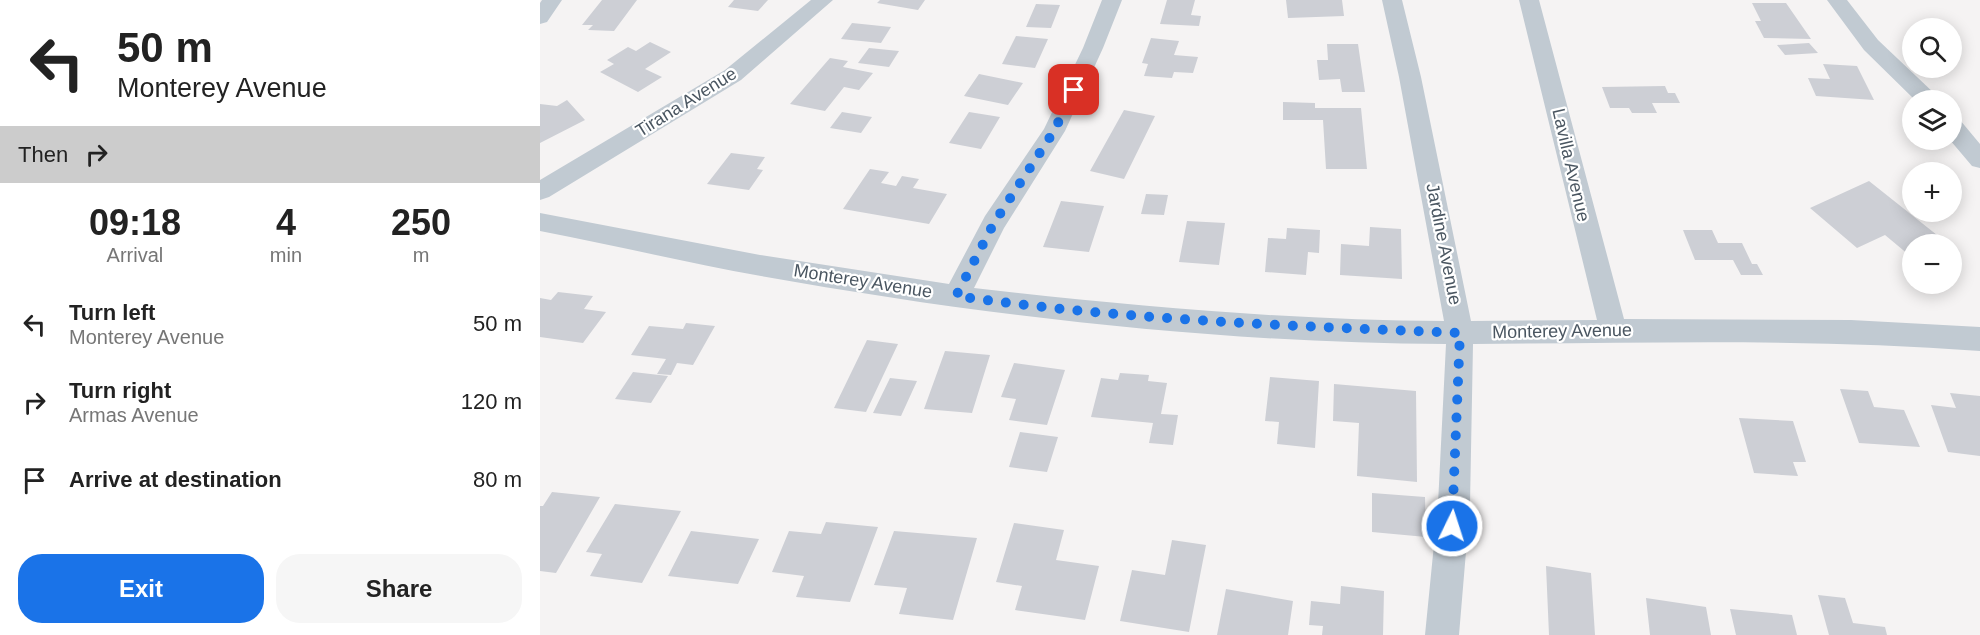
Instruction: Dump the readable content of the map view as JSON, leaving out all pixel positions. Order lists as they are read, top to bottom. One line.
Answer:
{"streets":{"street":["Tirana Avenue","Lavilla Avenue","Jardine Avenue","Monterey Avenue"]},"crossings":[["Lavilla Avenue","Monterey Avenue"],["Jardine Avenue","Monterey Avenue"]],"page":{"turn":["50 m","Monterey Avenue"],"map_buttons":["+","−"],"then":"Then","eta":["09:18","Arrival","4","min","250","m"],"list":[{"name":"Turn left","note":"Monterey Avenue","value":"50 m"},{"name":"Turn right","note":"Armas Avenue","value":"120 m"},{"name":"Arrive at destination","value":"80 m"}],"buttons":["Exit","Share"]}}
